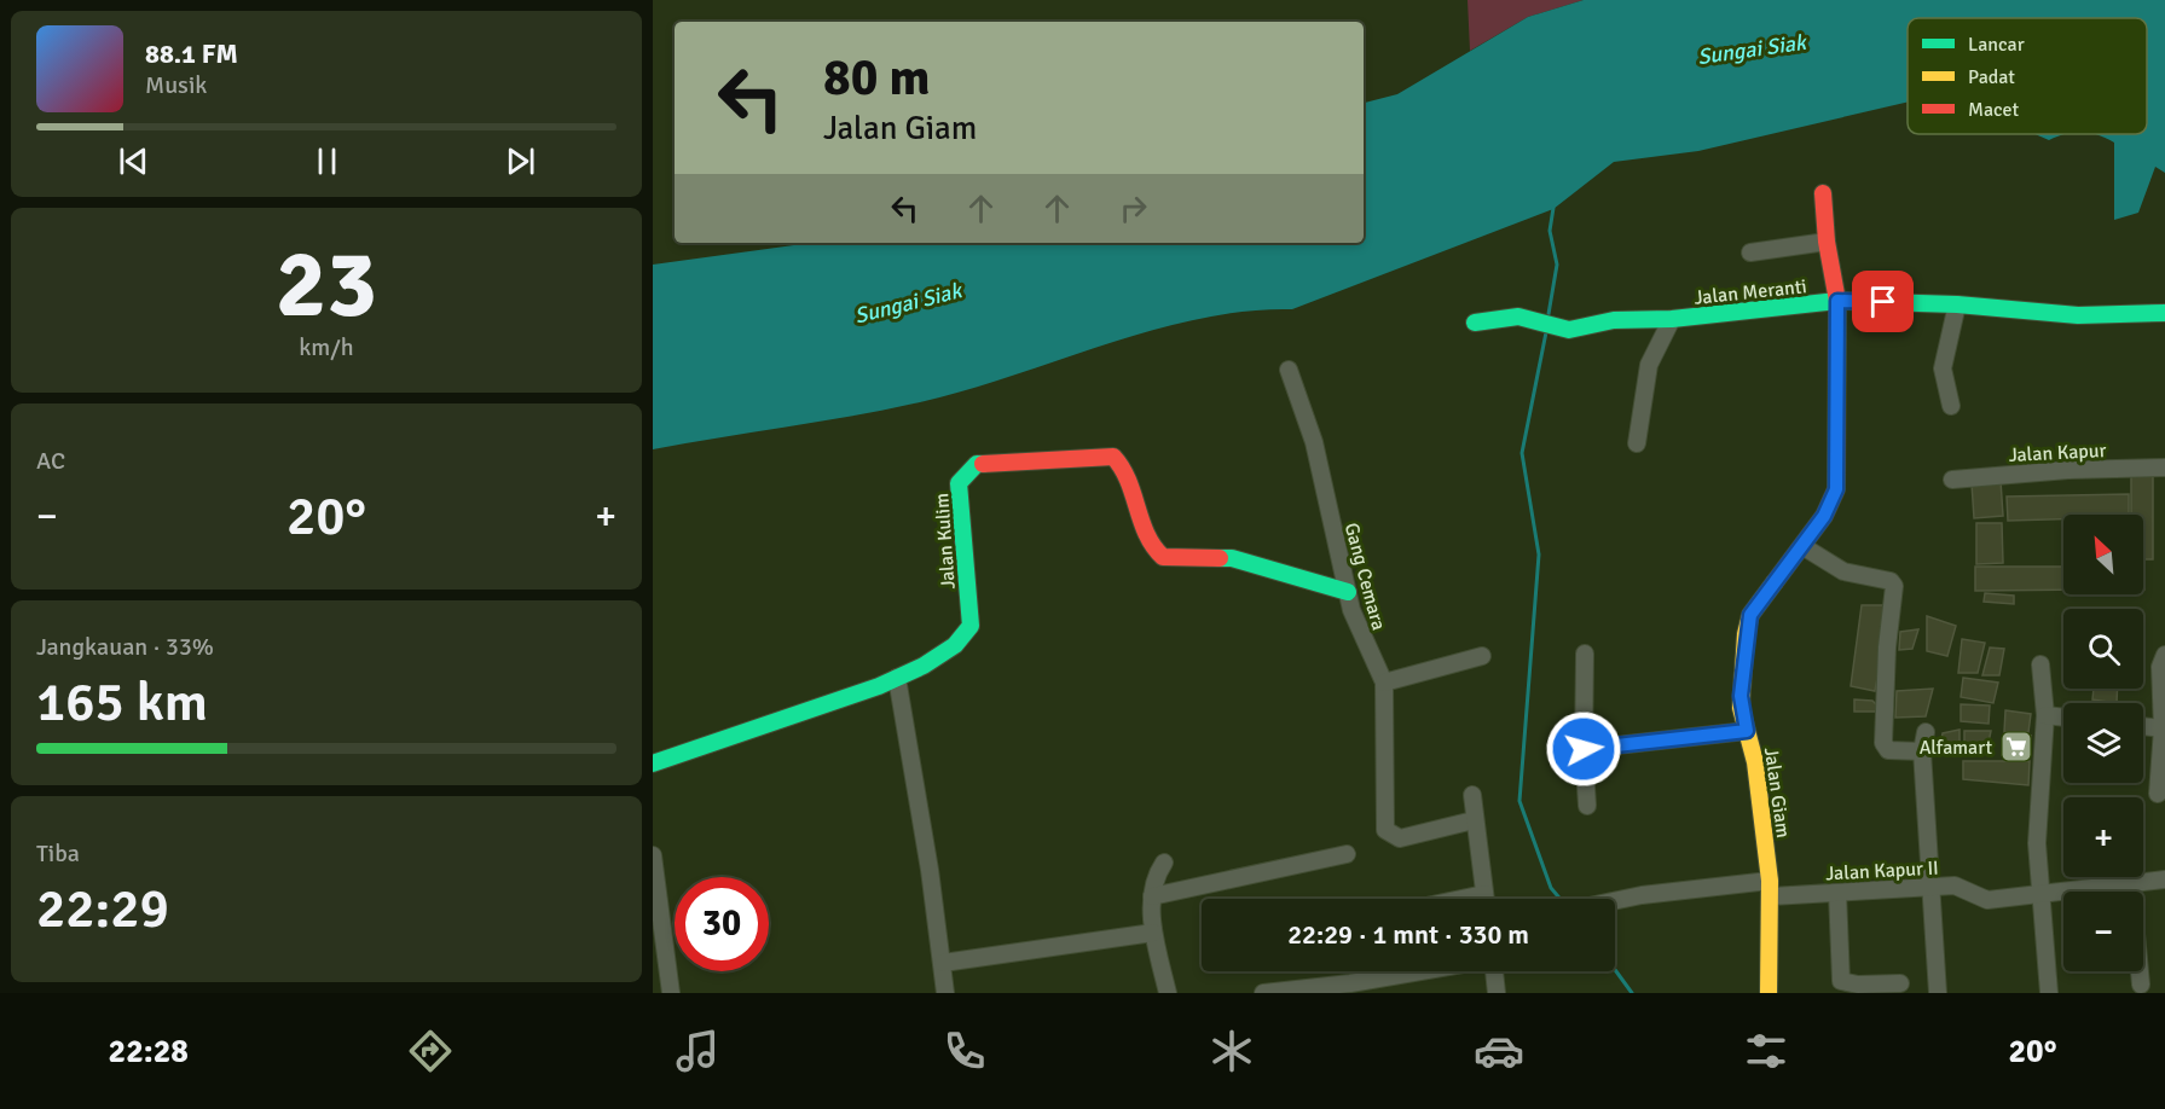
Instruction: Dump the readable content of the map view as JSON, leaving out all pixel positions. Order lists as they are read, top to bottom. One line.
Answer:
{"streets":{"street":["Jalan Meranti","Jalan Kapur","Jalan Kulim","Gang Cemara","Jalan Giam","Jalan Kapur II"]},"crossings":[["Jalan Meranti","Jalan Giam"],["Jalan Kulim","Gang Cemara"],["Jalan Giam","Jalan Kapur II"]],"water":["Sungai Siak"],"places":{"supermarket":["Alfamart"]},"legend":["Lancar","Padat","Macet"],"north":"top left","page":{"turn":["80 m","Jalan Giam"],"song":["88.1 FM","Musik"],"tile":[["23","km/h"],"AC",["Jangkauan · 33%","165 km"],["Tiba","22:29"]],"heat":["−","20°","+"],"map_buttons":["+","−"],"limit":"30","trip":"22:29 · 1 mnt · 330 m","tabs":["22:28","20°"]}}
